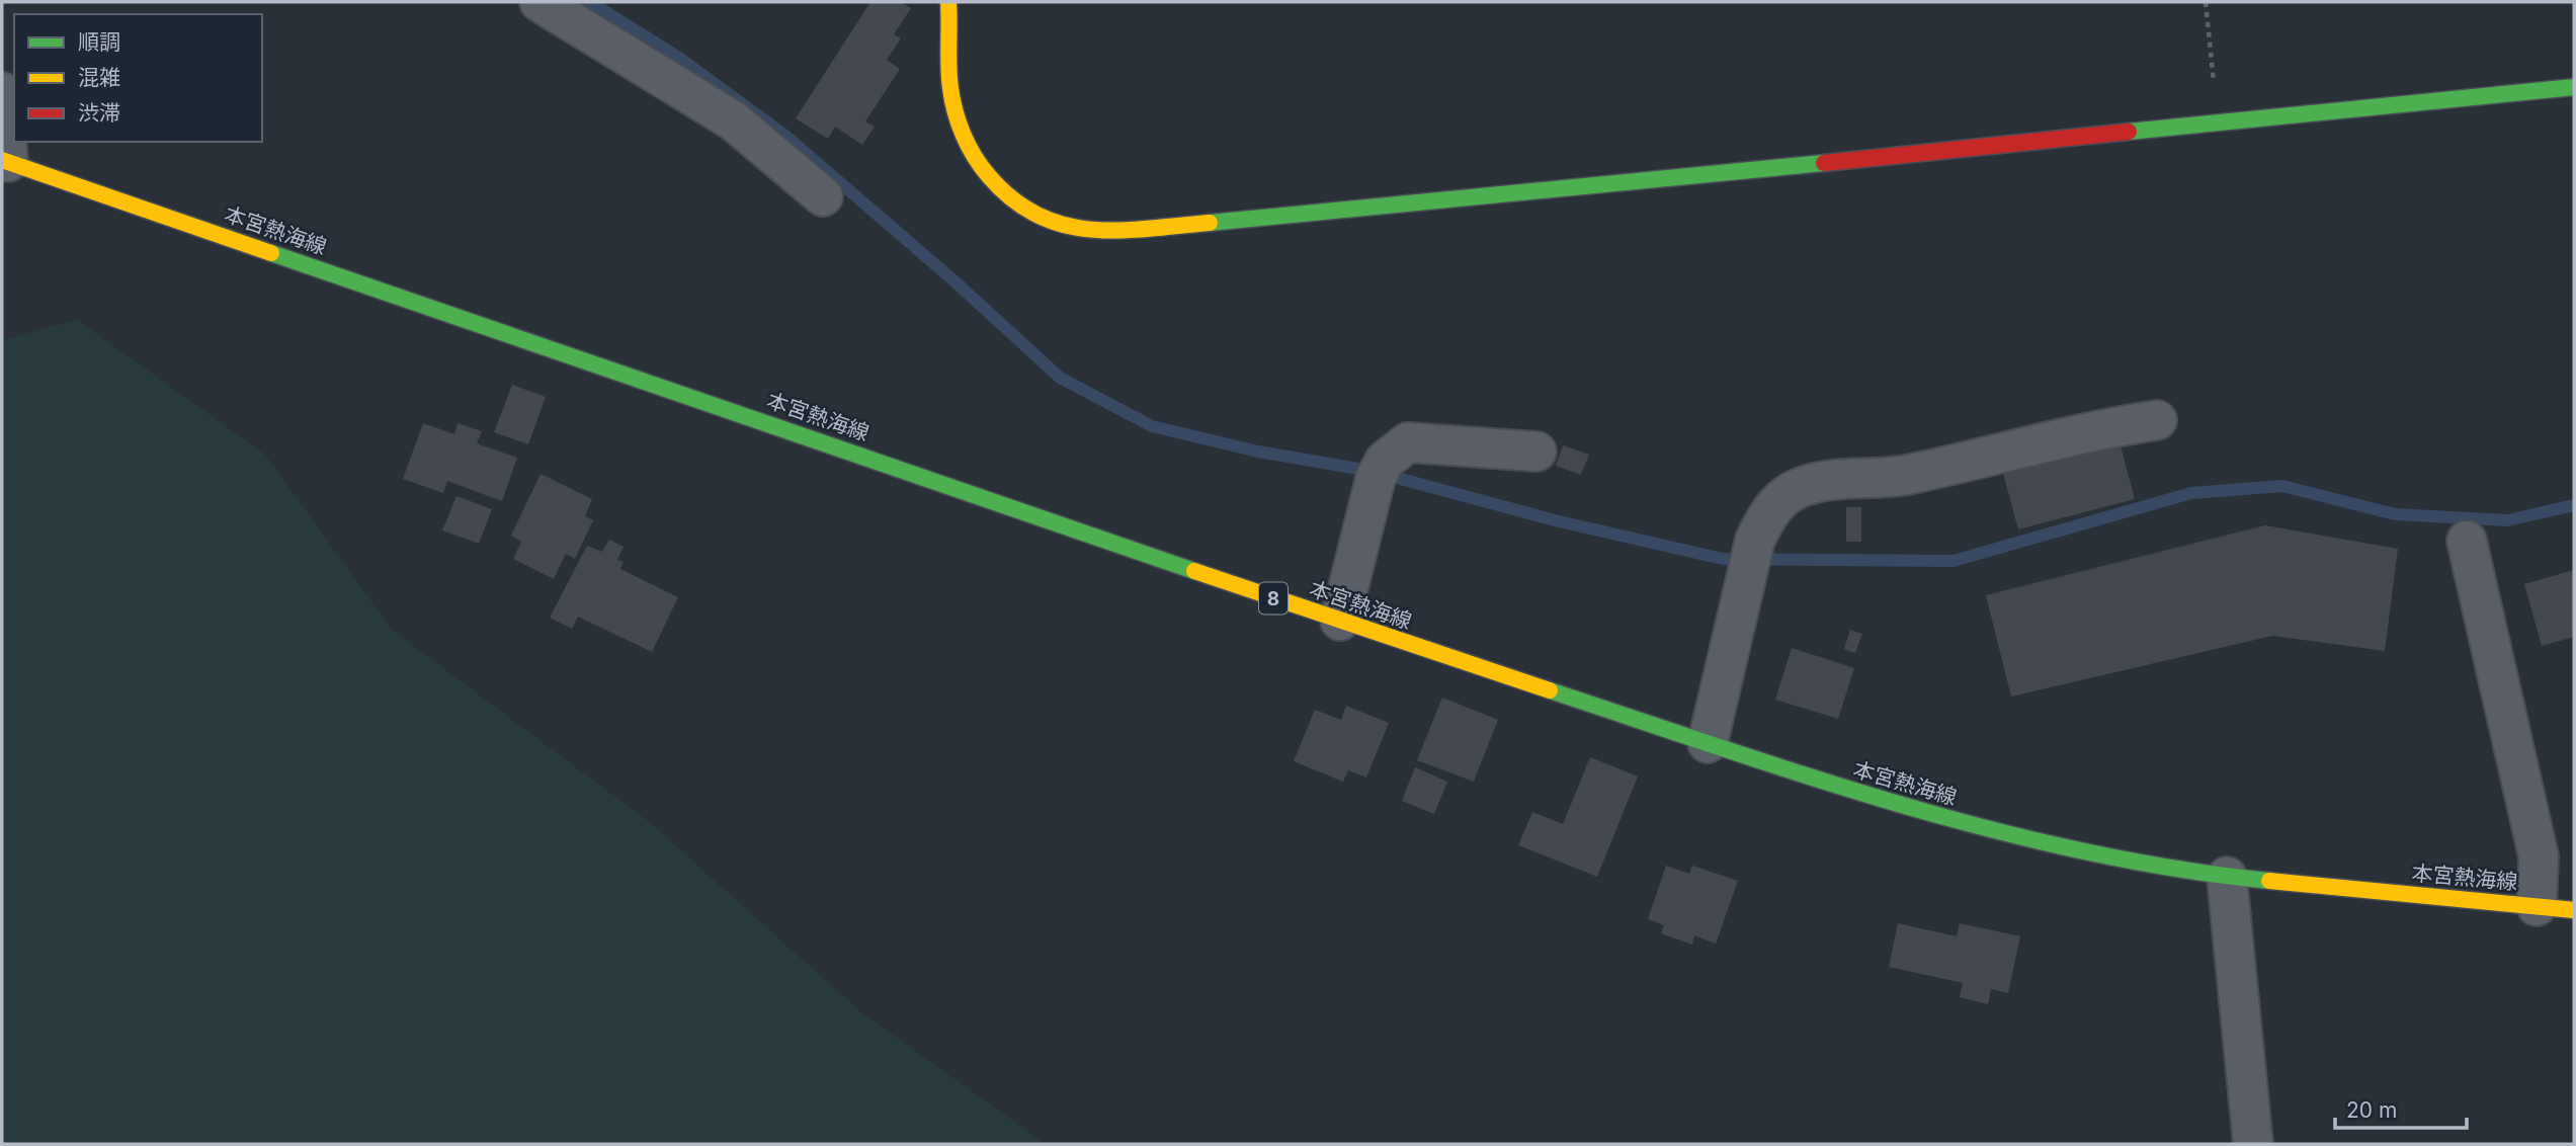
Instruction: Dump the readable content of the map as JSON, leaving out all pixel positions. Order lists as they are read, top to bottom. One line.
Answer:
{"streets":{"main road":["本宮熱海線","8"]},"legend":["順調","混雑","渋滞"],"scale_bar":"20 m"}
